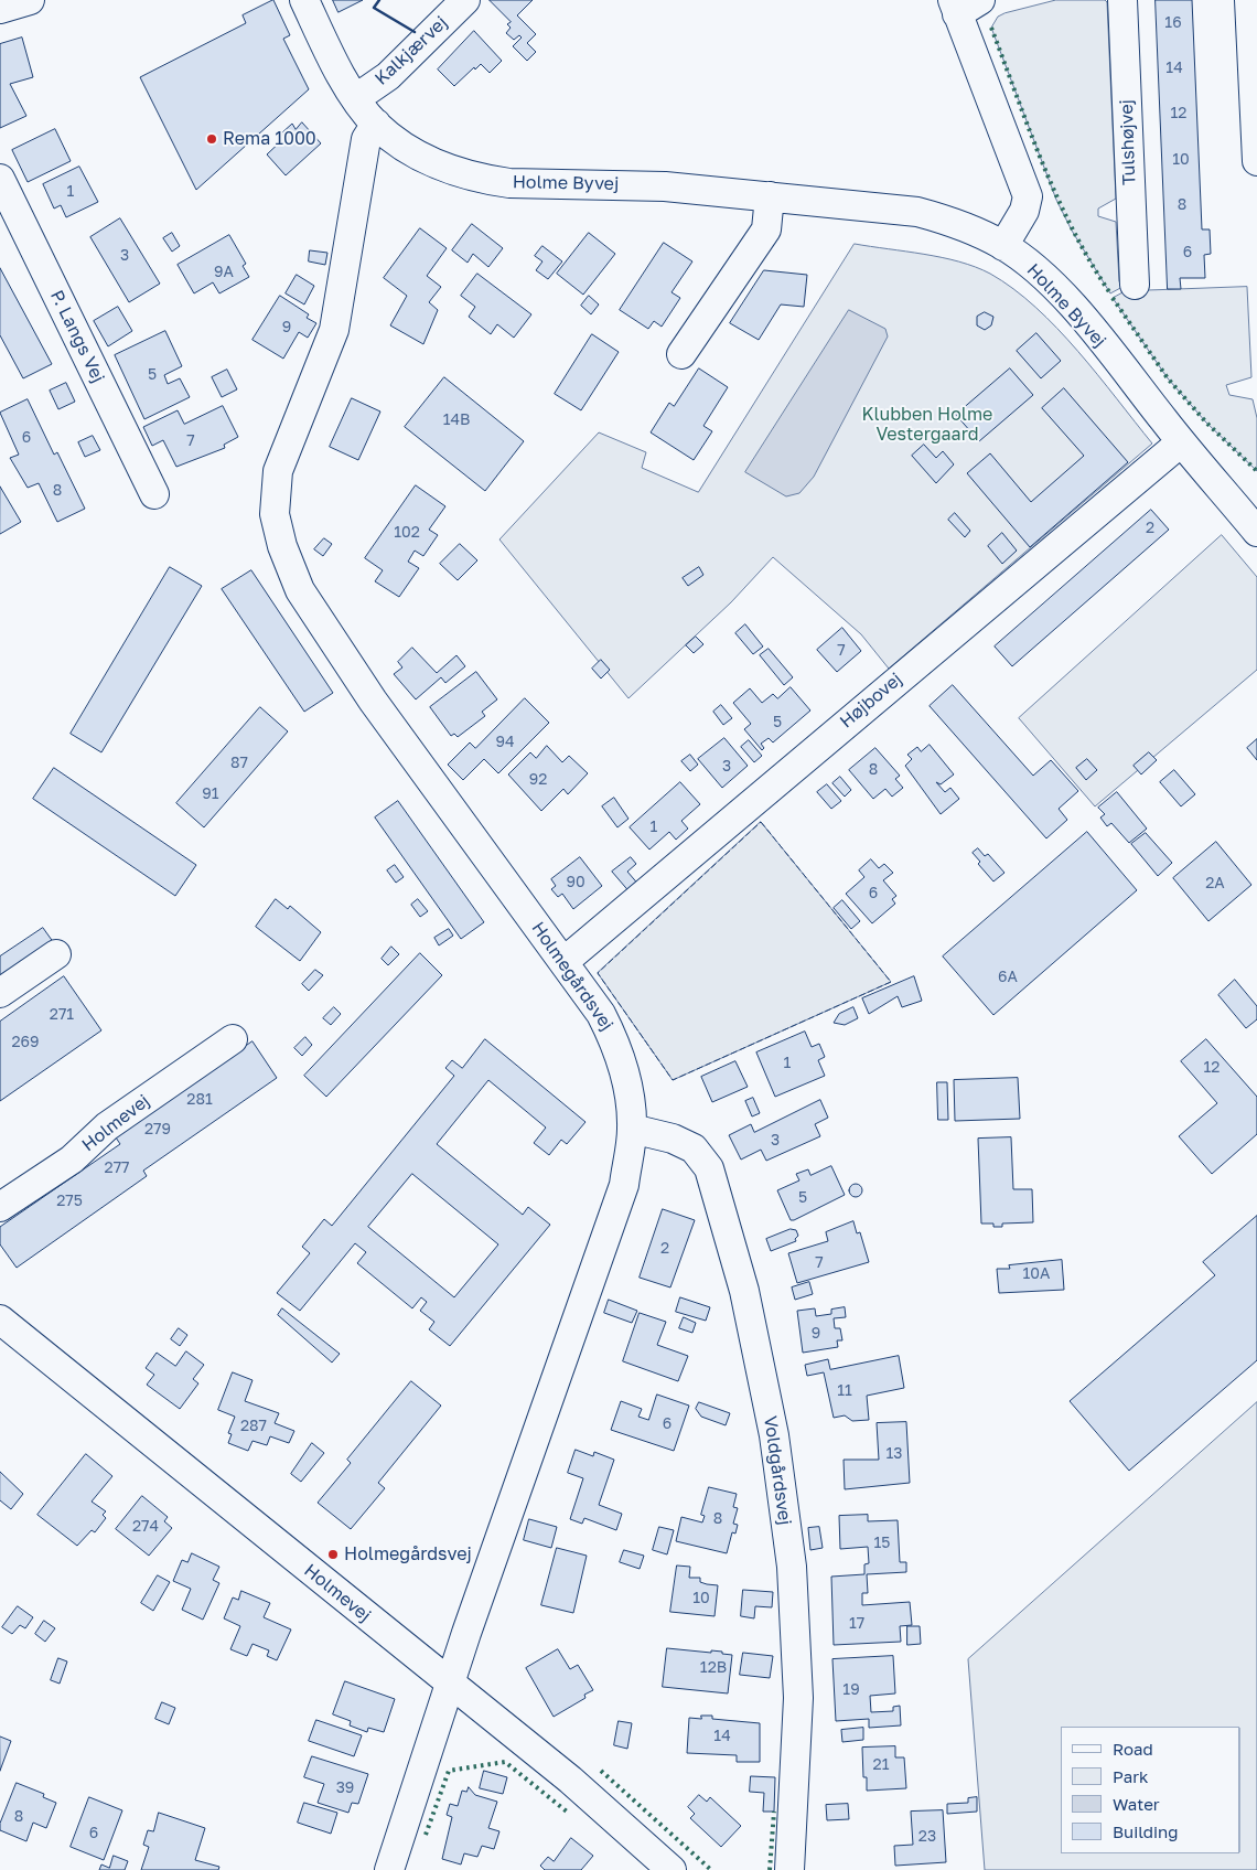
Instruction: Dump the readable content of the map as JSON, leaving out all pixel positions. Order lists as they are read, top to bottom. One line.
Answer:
{"streets":{"street":["Kalkjærvej","Tulshøjvej","Holme Byvej","P. Langs Vej","Højbovej","Holmegårdsvej","Holmevej","Voldgårdsvej"]},"crossings":[["Kalkjærvej","Holme Byvej"],["Holme Byvej","Højbovej"],["Holme Byvej","Holmegårdsvej"],["Højbovej","Holmegårdsvej"],["Holmegårdsvej","Holmevej"],["Holmegårdsvej","Voldgårdsvej"]],"parks":["Klubben Holme Vestergaard"],"places":["Rema 1000","Holmegårdsvej"],"house_numbers":["16","14","12","10","1","8","6","3","9A","9","5","14B","6","7","8","2","102","7","5","94","87","3","8","92","91","1","90","2A","6","6A","271","269","1","12","281","279","3","277","5","275","2","7","10A","9","11","6","287","13","8","274","15","10","17","12B","19","14","21","39","8","6","23"],"legend":["Road","Park","Water","Building"]}
